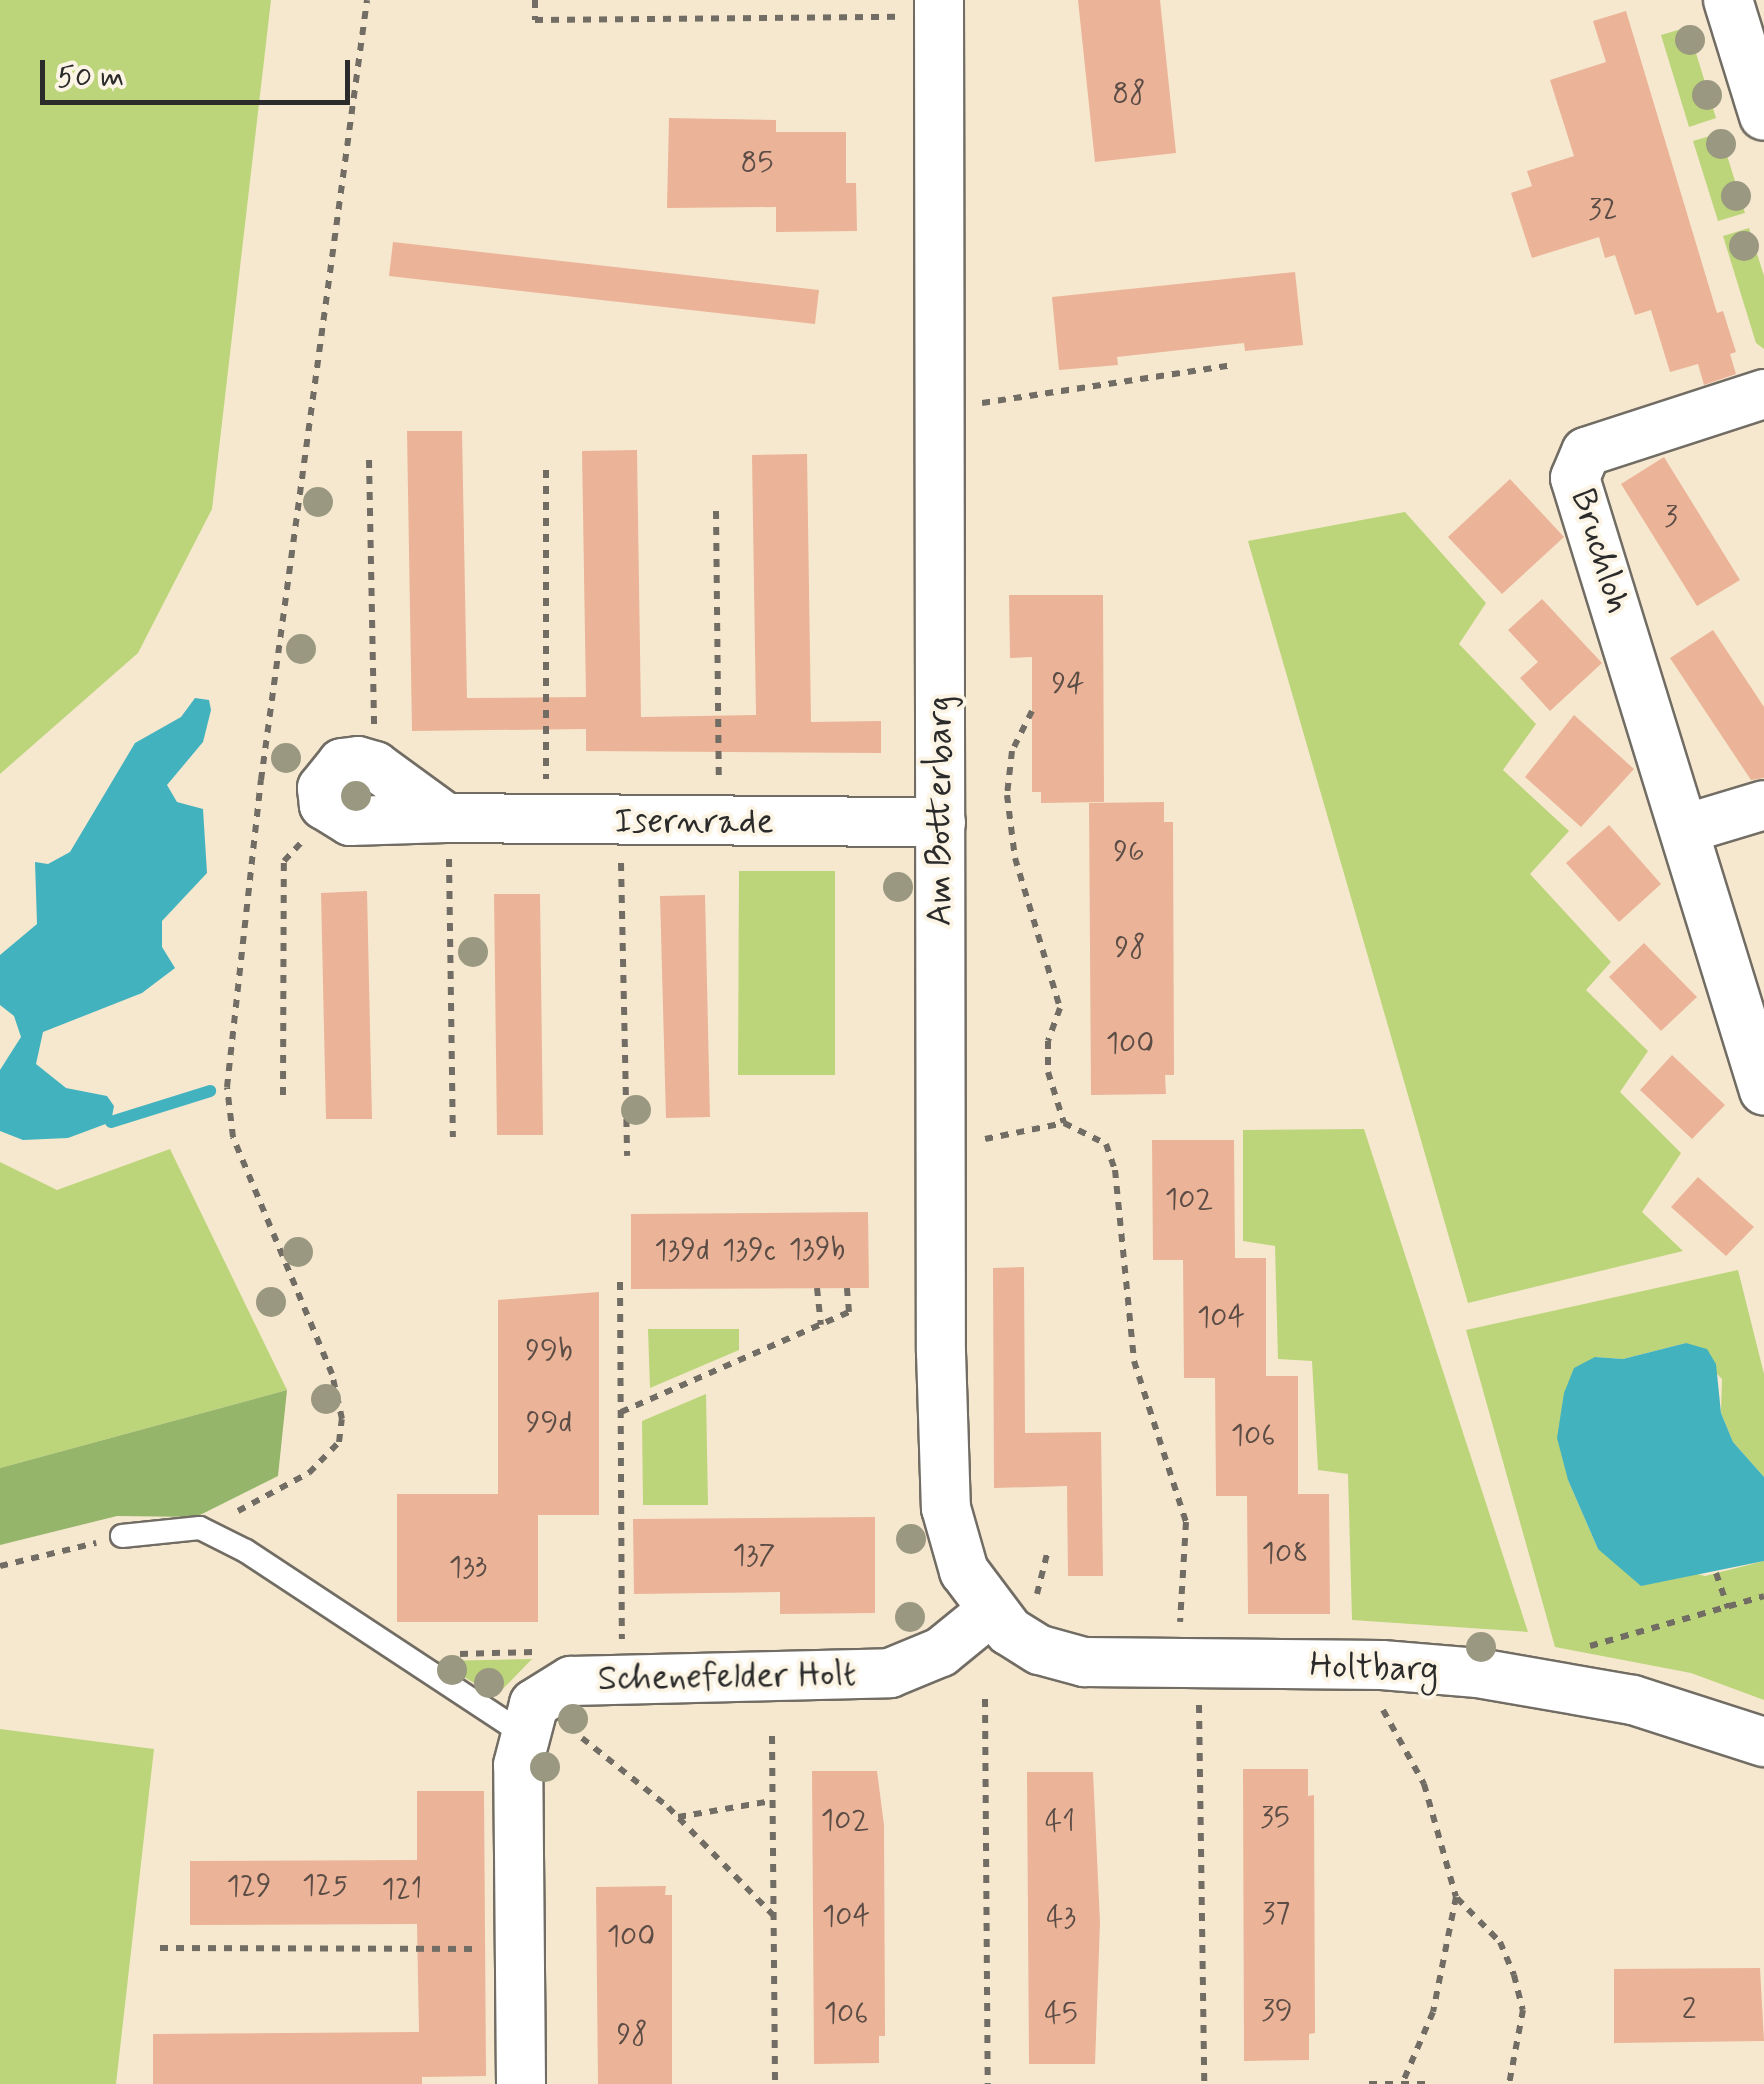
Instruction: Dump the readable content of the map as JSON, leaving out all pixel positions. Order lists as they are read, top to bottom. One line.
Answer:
{"streets":{"street":["Bruchloh","Am Botterbarg","Isernrade","Holtbarg","Schenefelder Holt"]},"crossings":[["Am Botterbarg","Isernrade"],["Am Botterbarg","Holtbarg"],["Am Botterbarg","Schenefelder Holt"],["Holtbarg","Schenefelder Holt"]],"house_numbers":["88","85","32","3","94","96","98","100","102","139b","139d","139c","104","99b","99d","106","108","137","133","35","102","41","125","129","121","37","104","43","100","2","39","106","45","98"],"scale_bar":"50 m"}
